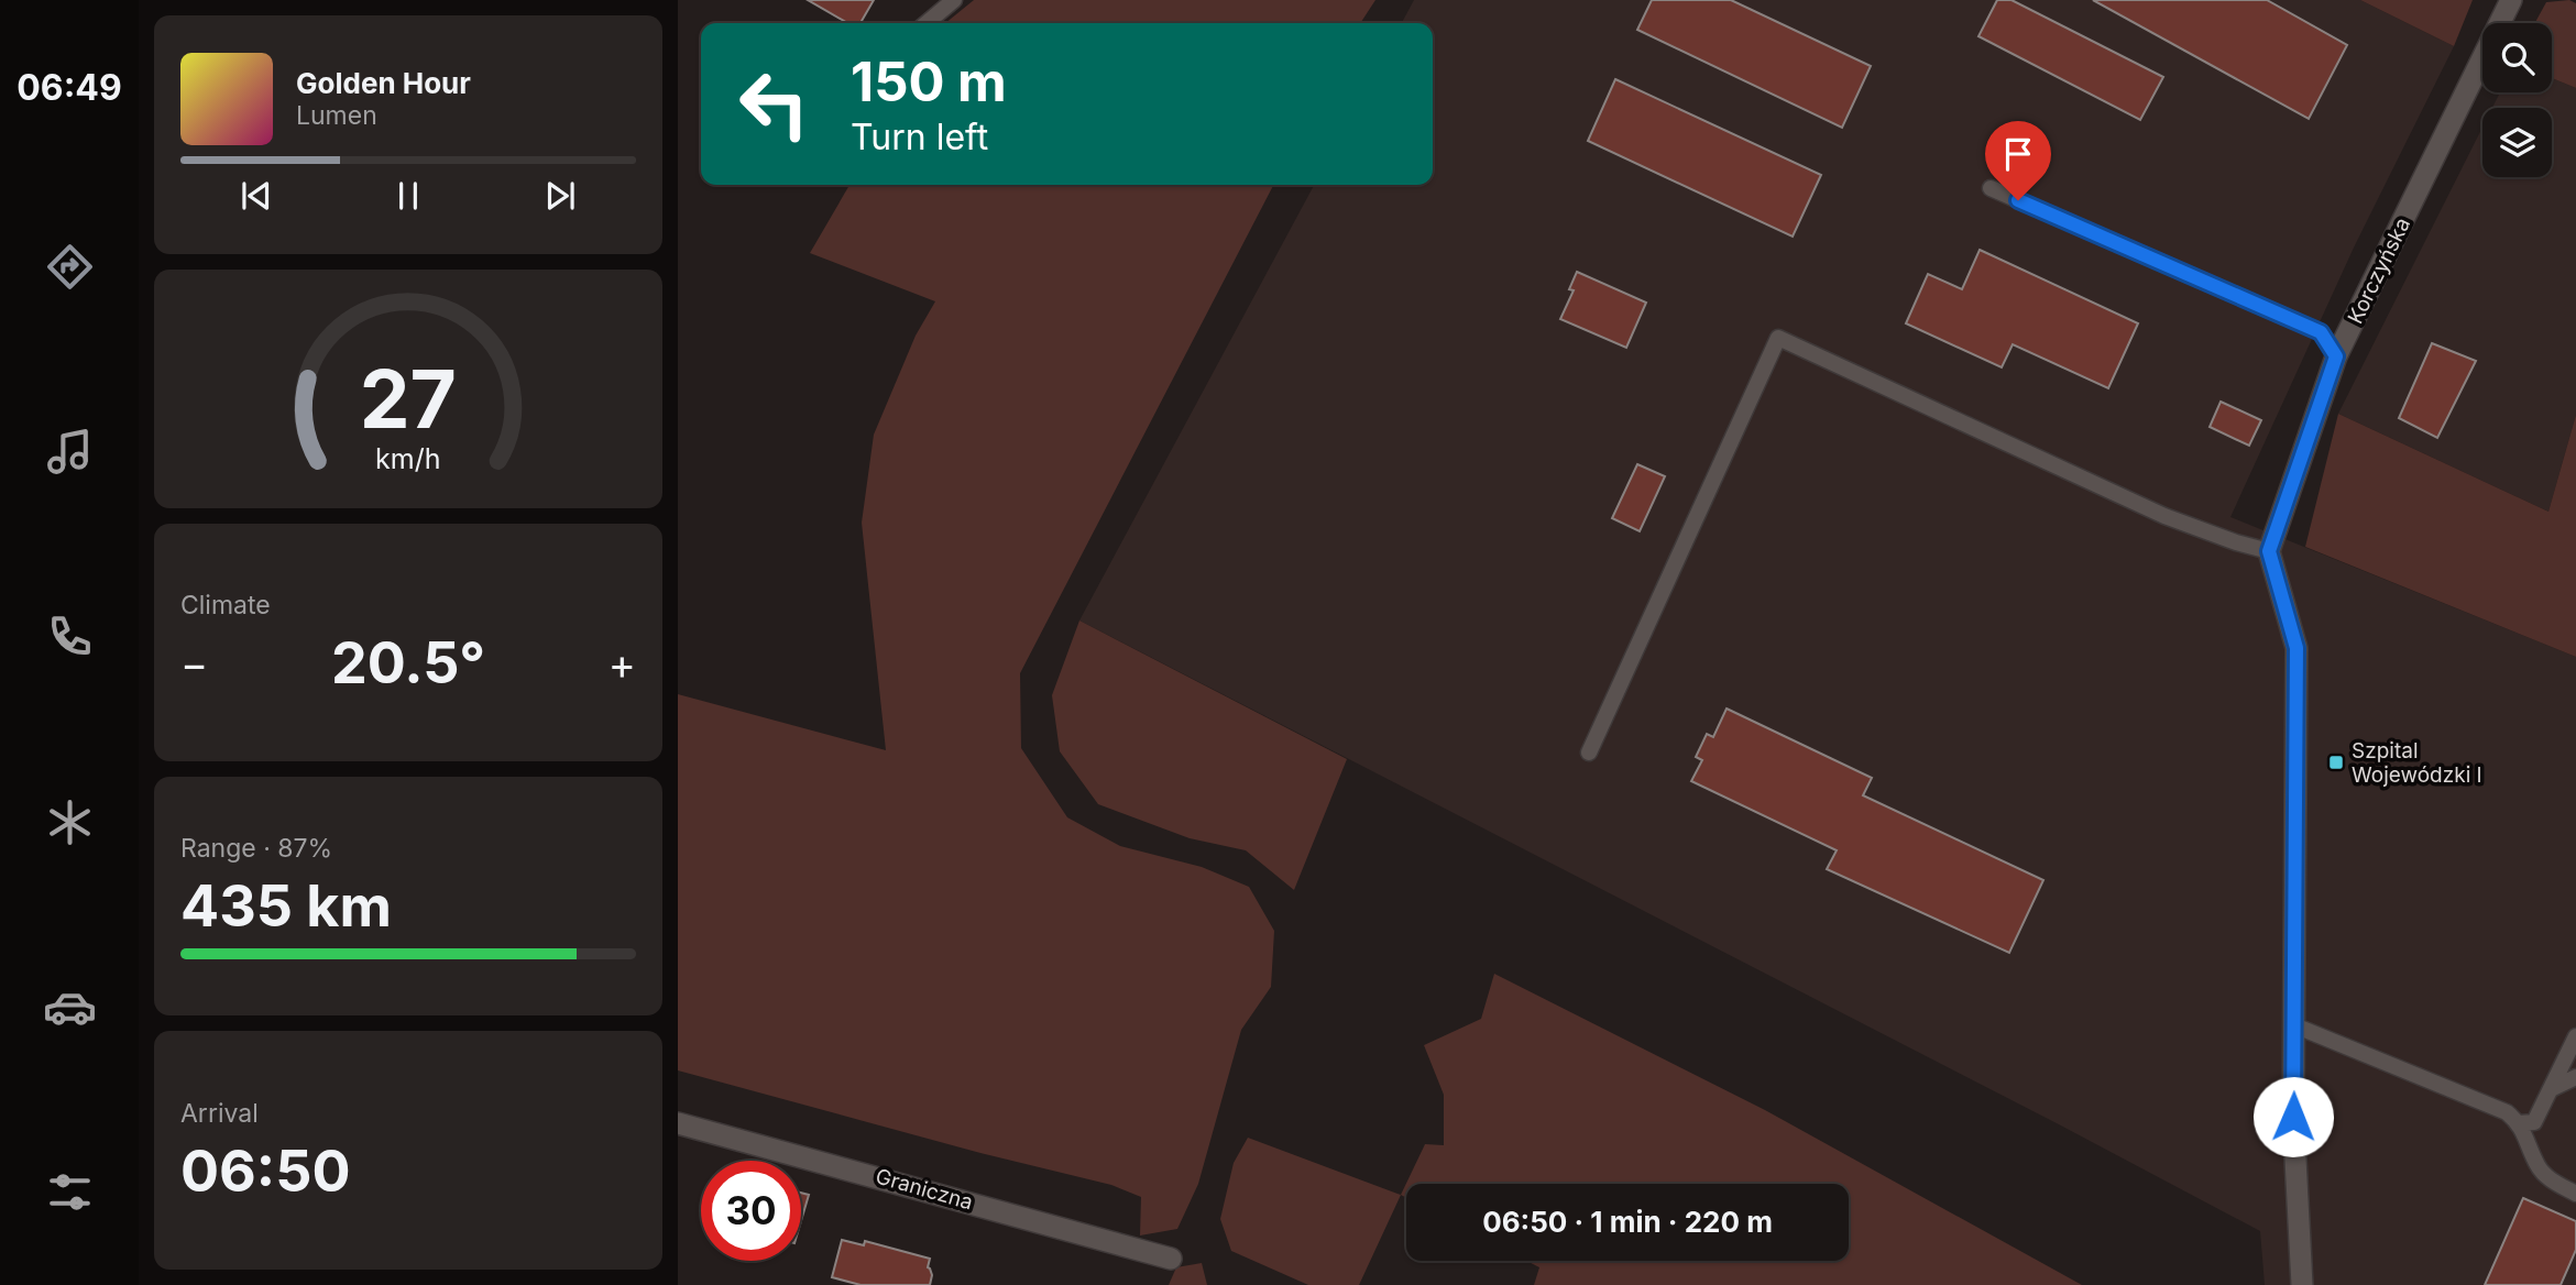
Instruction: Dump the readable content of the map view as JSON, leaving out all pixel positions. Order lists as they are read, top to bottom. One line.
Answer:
{"streets":{"street":["Korczyńska","Graniczna"]},"places":{"transit":["Szpital Wojewódzki I"]},"page":{"tabs":"06:49","turn":["150 m","Turn left"],"song":["Golden Hour","Lumen"],"tile":["Climate",["Range · 87%","435 km"],["Arrival","06:50"]],"heat":["−","20.5°","+"],"limit":"30","trip":"06:50 · 1 min · 220 m","gauge":["27","km/h"]}}
